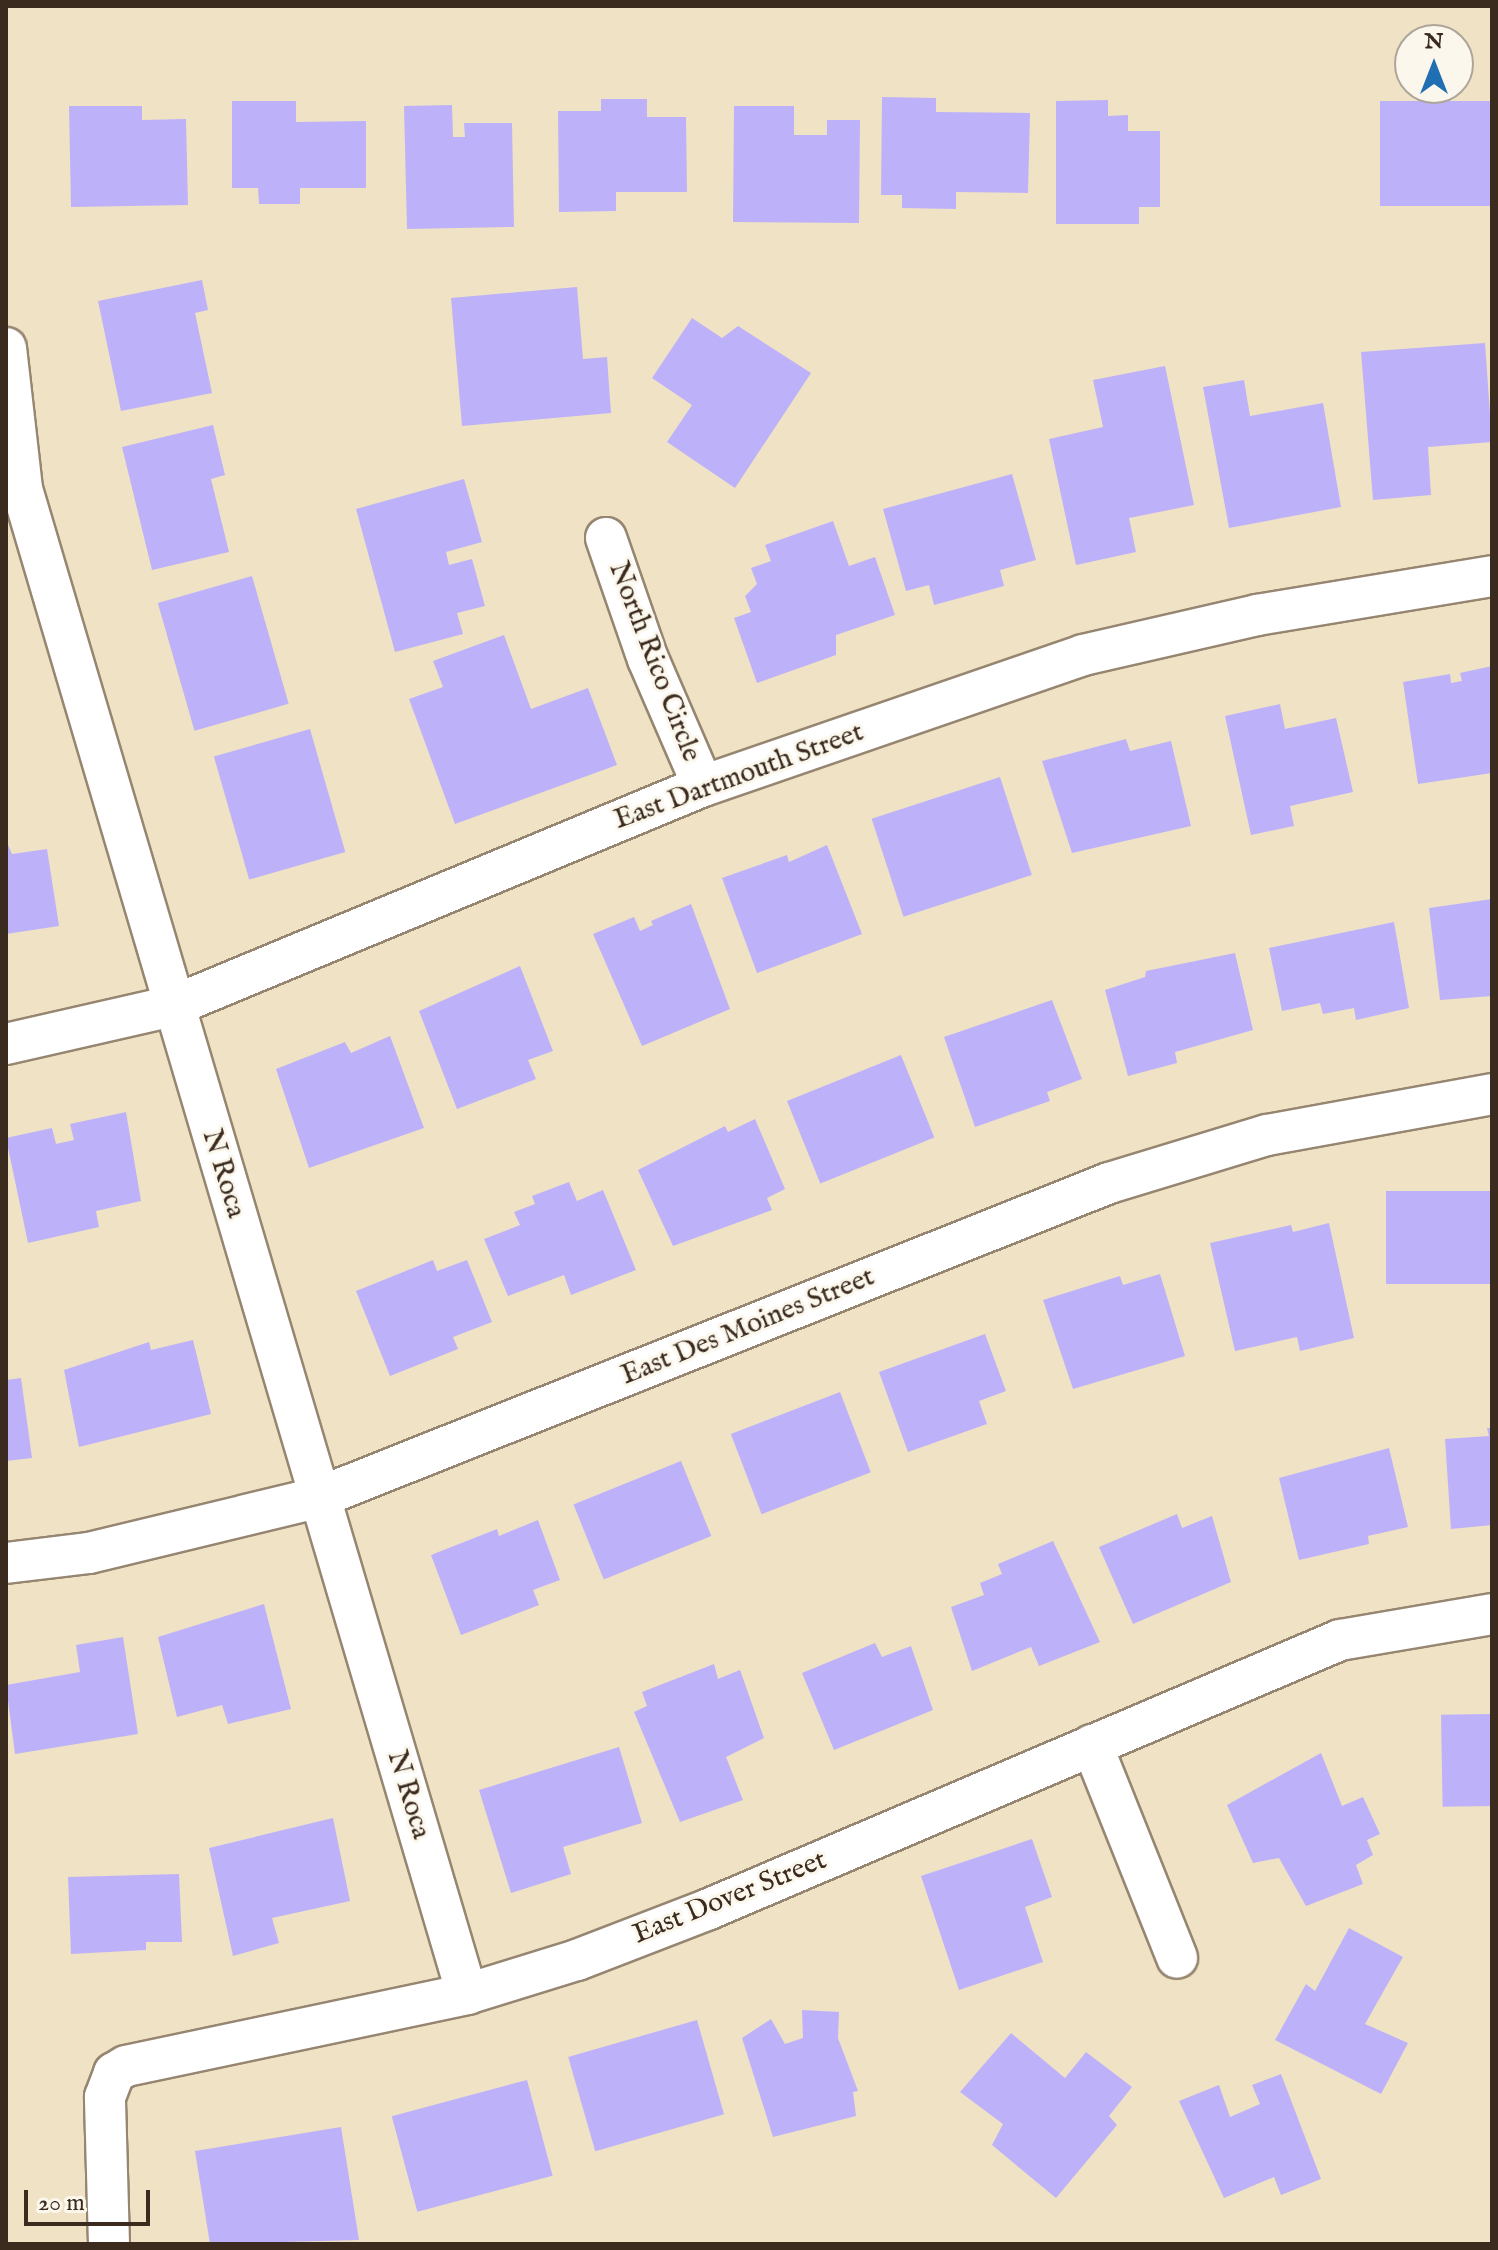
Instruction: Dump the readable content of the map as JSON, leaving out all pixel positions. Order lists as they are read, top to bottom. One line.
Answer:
{"streets":{"street":["North Rico Circle","East Dartmouth Street","N Roca","East Des Moines Street","East Dover Street"]},"crossings":[["North Rico Circle","East Dartmouth Street"],["East Dartmouth Street","N Roca"],["N Roca","East Des Moines Street"],["N Roca","East Dover Street"]],"scale_bar":"20 m","north":"top"}
